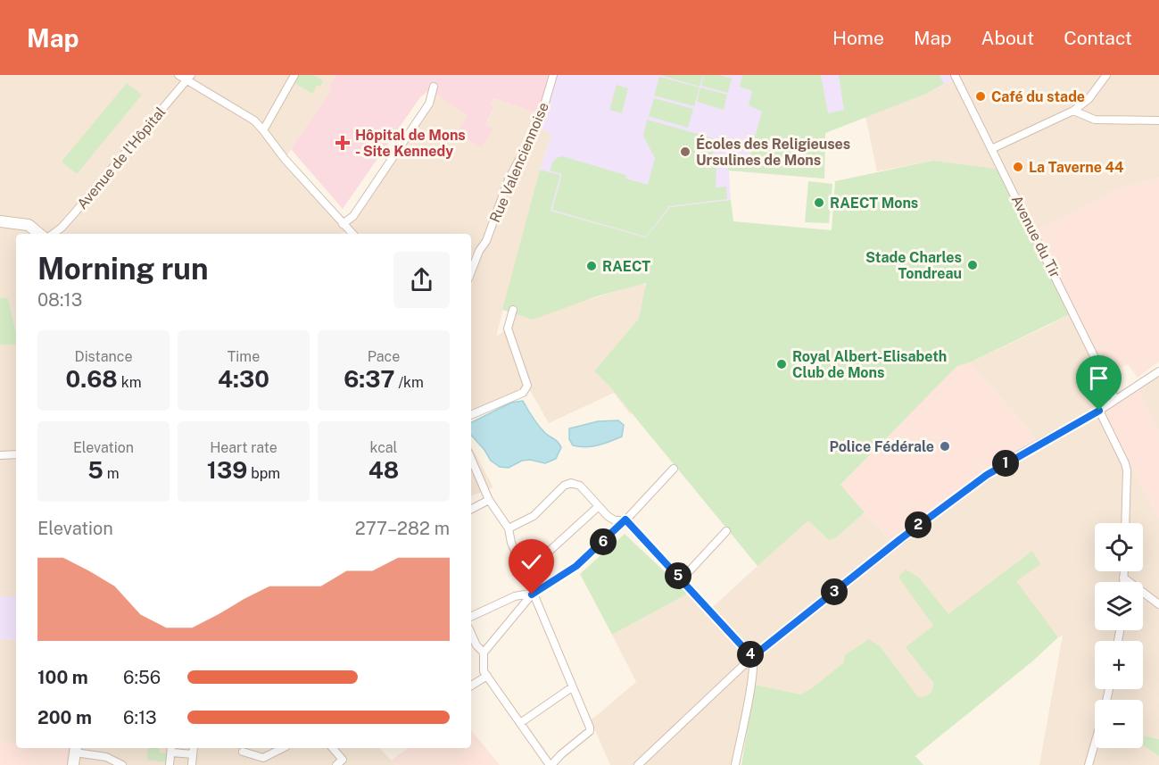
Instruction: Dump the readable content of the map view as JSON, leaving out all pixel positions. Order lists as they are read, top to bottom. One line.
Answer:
{"streets":{"street":["Avenue de l'Hôpital","Rue Valenciennoise","Avenue du Tir"]},"places":{"other":["Café du stade","Écoles des Religieuses Ursulines de Mons","La Taverne 44","RAECT Mons","Stade Charles Tondreau","RAECT","Royal Albert-Elisabeth Club de Mons","Police Fédérale"],"health":["Hôpital de Mons - Site Kennedy"]},"page":{"header":"Map","nav":["Home","Map","About","Contact"],"heading":["Morning run","08:13"],"stats":[["Distance","0.68 km"],["Time","4:30"],["Pace","6:37 /km"],["Elevation","5 m"],["Heart rate","139 bpm"],["kcal","48"]],"pins":["1","2","6","5","3","4"],"chart":["Elevation","277–282 m"],"map_buttons":["+","−"],"list":[{"name":"100 m","note":"6:56"},{"name":"200 m","note":"6:13"}]}}
